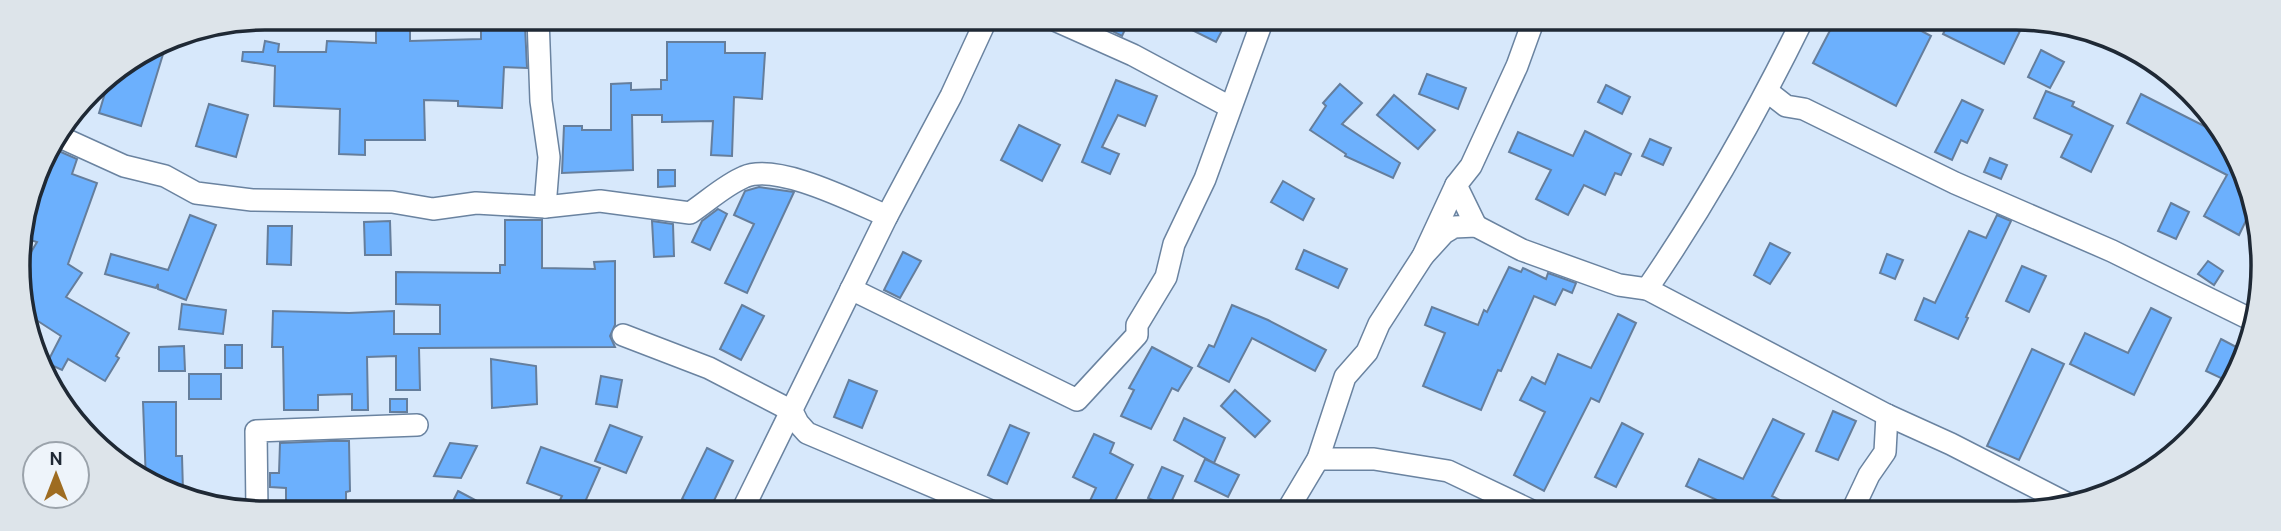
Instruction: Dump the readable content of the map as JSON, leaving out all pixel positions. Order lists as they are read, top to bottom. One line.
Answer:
{"north":"top"}
